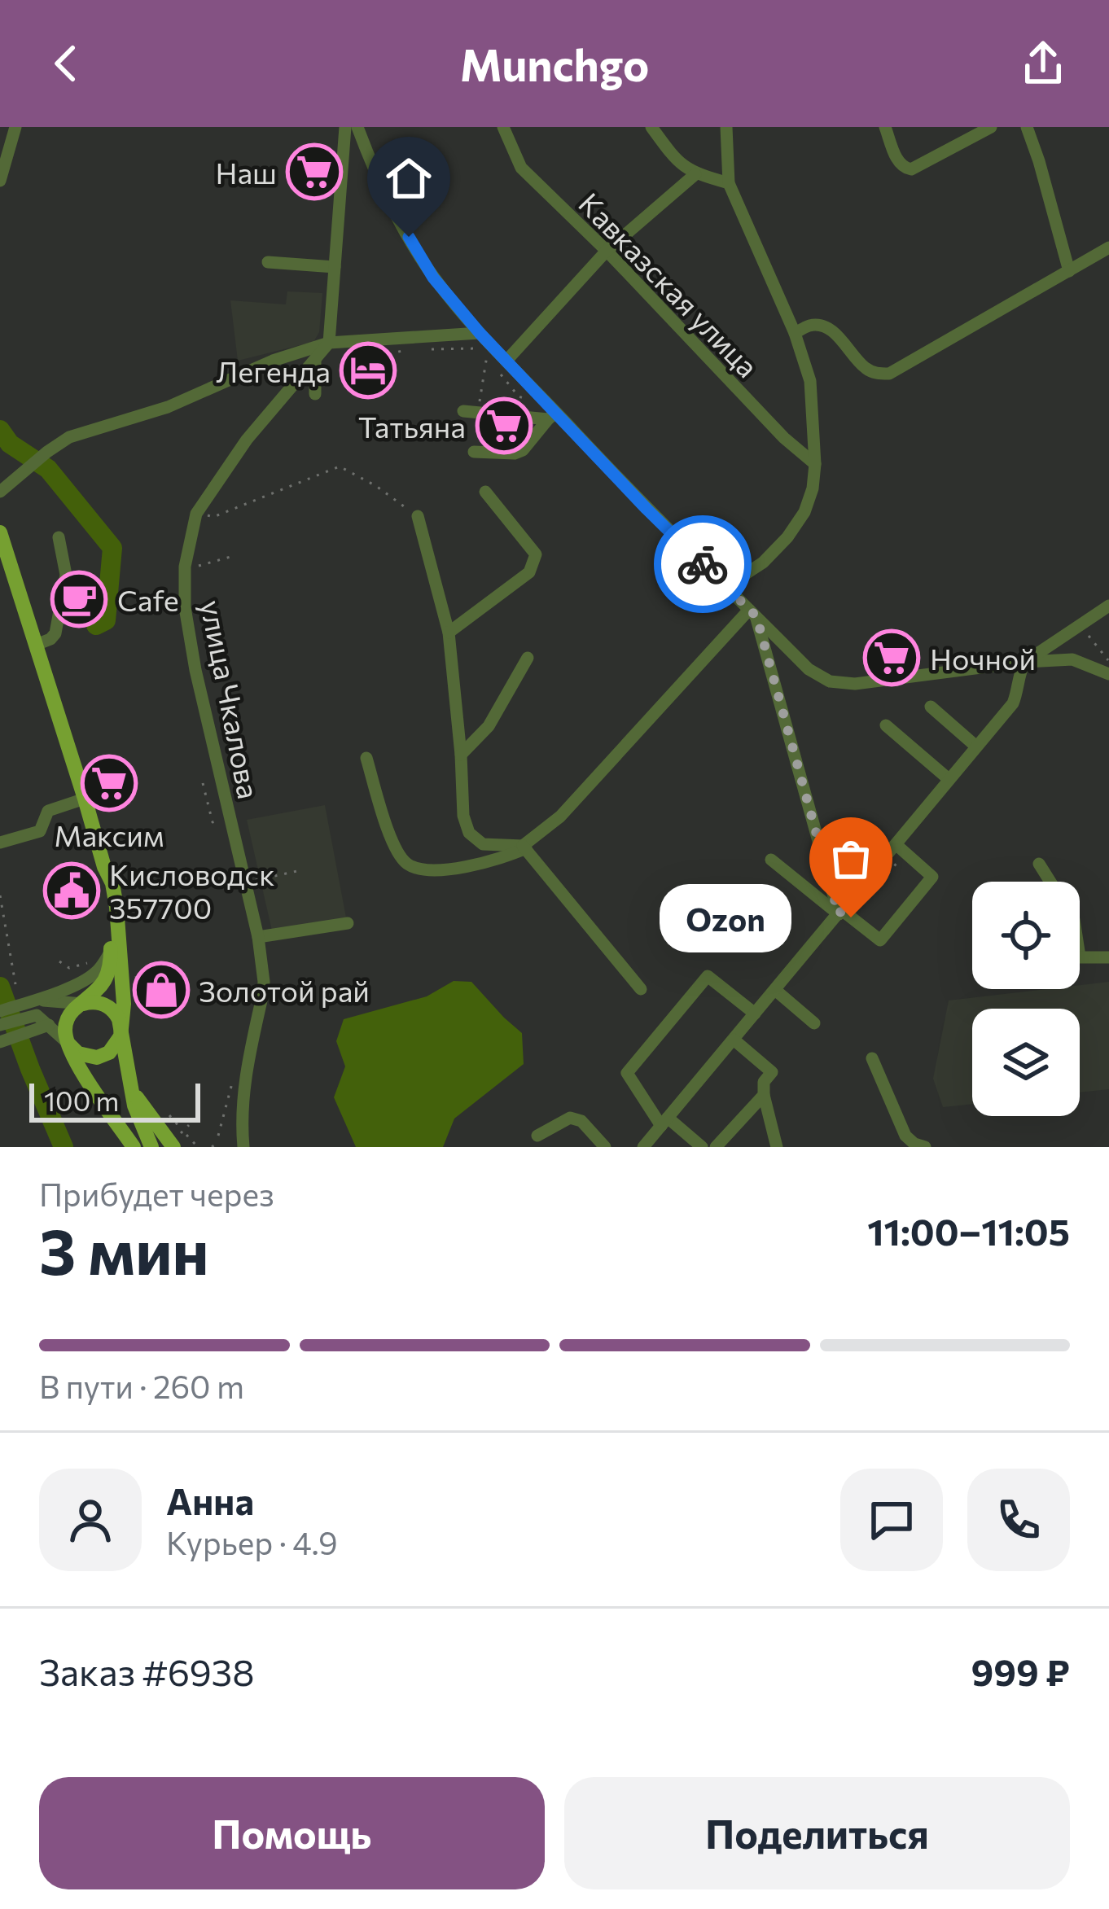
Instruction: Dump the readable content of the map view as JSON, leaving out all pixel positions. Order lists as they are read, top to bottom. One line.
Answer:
{"streets":{"street":["Кавказская улица","улица Чкалова"]},"places":{"supermarket":["Наш","Татьяна","Ночной","Максим"],"hotel":["Легенда"],"cafe":["Cafe"],"public building":["Кисловодск 357700"],"other":["Ozon"],"shop":["Золотой рай"]},"scale_bar":"100 m","page":{"header":"Munchgo","bubble":"Ozon","scale":"100 m","heading":["3 мин","Прибудет через","11:00–11:05"],"panel":["Анна","Курьер · 4.9","Заказ #6938","999 ₽"],"bar":"В пути · 260 m","buttons":["Помощь","Поделиться"]}}
